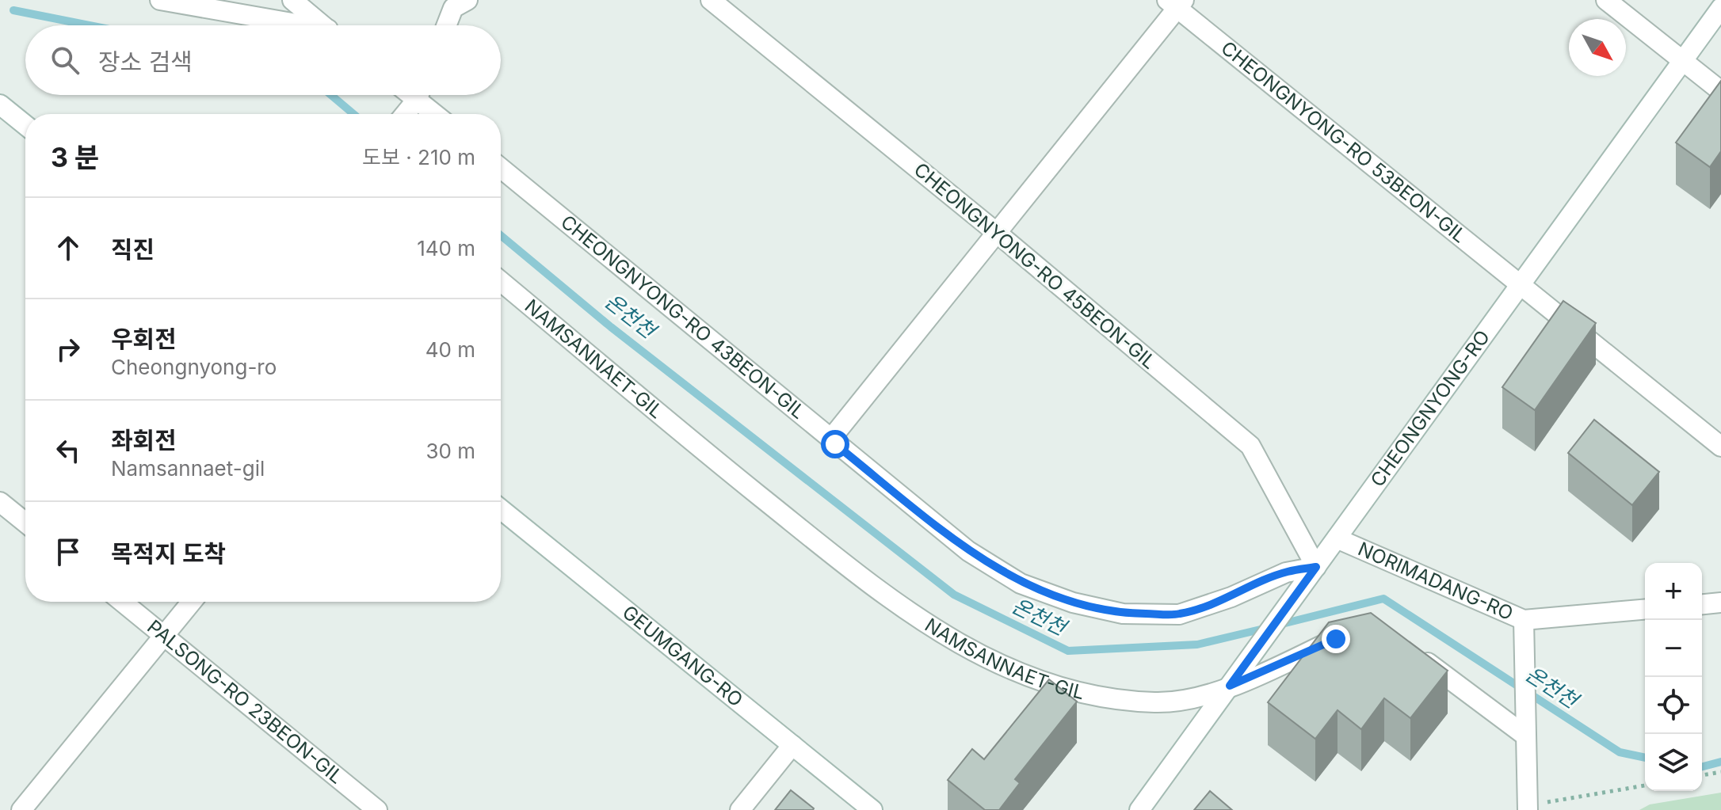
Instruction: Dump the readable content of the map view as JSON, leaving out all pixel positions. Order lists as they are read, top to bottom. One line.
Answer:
{"streets":{"street":["CHEONGNYONG-RO 53BEON-GIL","CHEONGNYONG-RO 45BEON-GIL","CHEONGNYONG-RO 43BEON-GIL","NAMSANNAET-GIL","CHEONGNYONG-RO","NORIMADANG-RO","GEUMGANG-RO","PALSONG-RO 23BEON-GIL"]},"crossings":[["CHEONGNYONG-RO 53BEON-GIL","CHEONGNYONG-RO"],["CHEONGNYONG-RO 45BEON-GIL","CHEONGNYONG-RO 43BEON-GIL"],["CHEONGNYONG-RO 45BEON-GIL","CHEONGNYONG-RO"],["CHEONGNYONG-RO 43BEON-GIL","CHEONGNYONG-RO"],["NAMSANNAET-GIL","CHEONGNYONG-RO"],["CHEONGNYONG-RO","NORIMADANG-RO"]],"water":["온천천"],"north":"bottom right","page":{"search":"장소 검색","heading":["3 분","도보 · 210 m"],"list":[["직진","140 m"],["우회전","Cheongnyong-ro","40 m"],["좌회전","Namsannaet-gil","30 m"],"목적지 도착"],"map_buttons":["+","−"]}}
